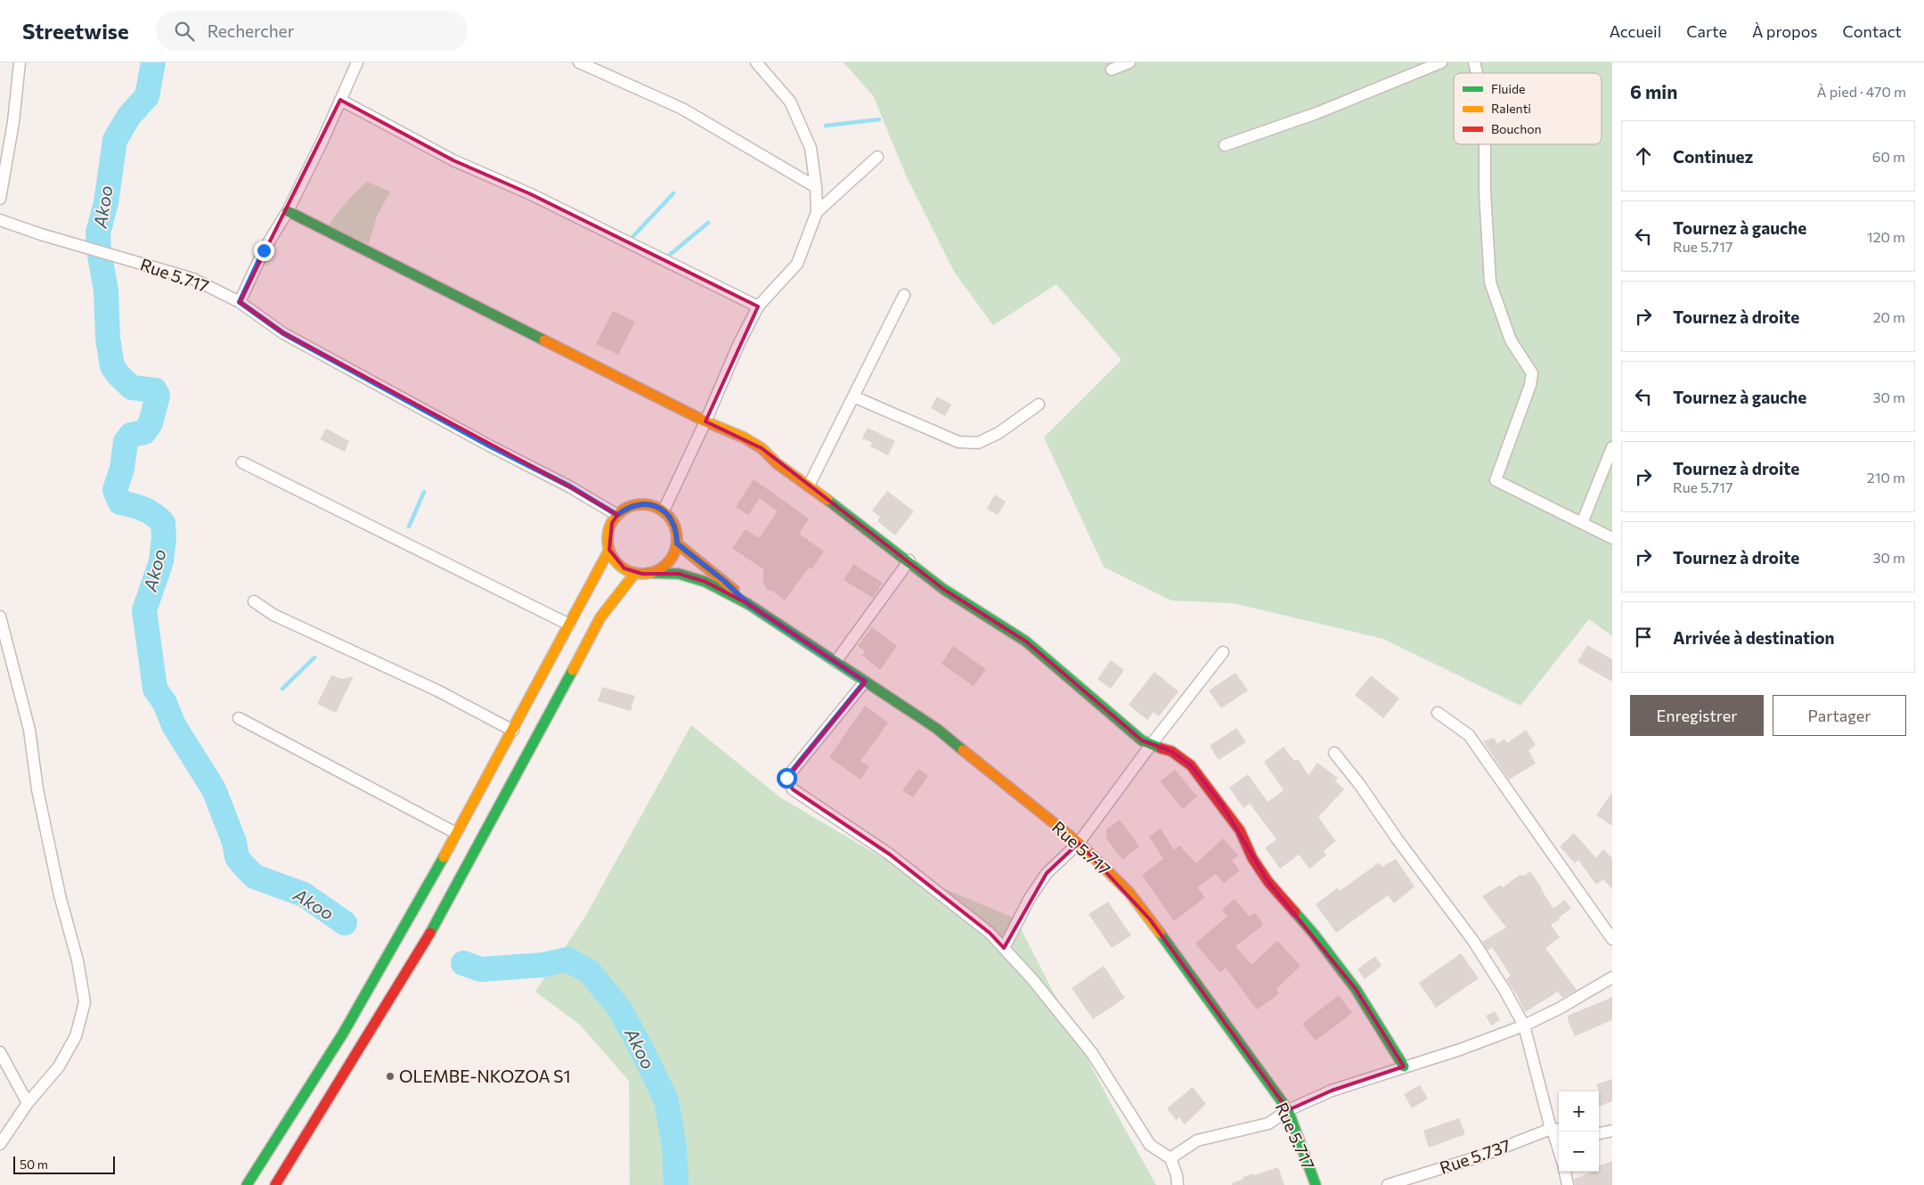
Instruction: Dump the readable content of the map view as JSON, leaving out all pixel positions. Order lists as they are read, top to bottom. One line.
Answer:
{"streets":{"street":["Rue 5.717","Rue 5.737"]},"water":["Akoo"],"places":["OLEMBE-NKOZOA S1"],"legend":["Fluide","Ralenti","Bouchon"],"scale_bar":"50 m","page":{"header":"Streetwise","search":"Rechercher","nav":["Accueil","Carte","À propos","Contact"],"heading":["6 min","À pied · 470 m"],"list":[["Continuez","60 m"],["Tournez à gauche","Rue 5.717","120 m"],["Tournez à droite","20 m"],["Tournez à gauche","30 m"],["Tournez à droite","Rue 5.717","210 m"],["Tournez à droite","30 m"],"Arrivée à destination"],"buttons":["Enregistrer","Partager"],"map_buttons":["+","−"],"scale":"50 m"}}
